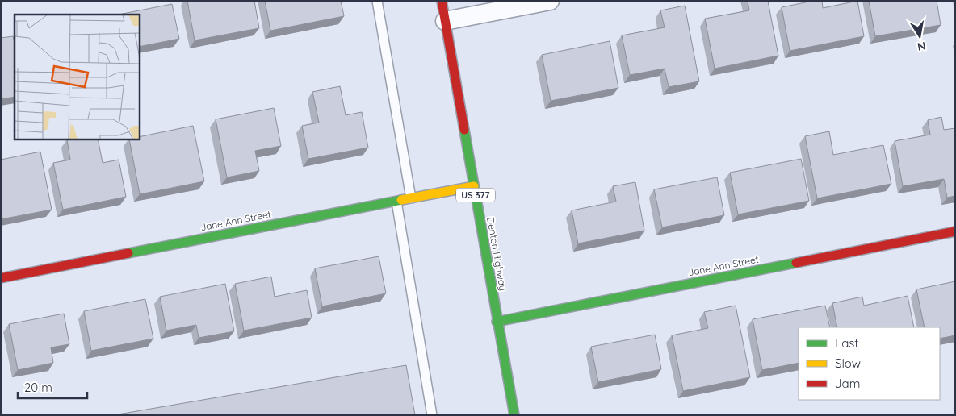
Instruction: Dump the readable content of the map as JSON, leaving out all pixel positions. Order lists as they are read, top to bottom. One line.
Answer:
{"streets":{"street":["US 377","Jane Ann Street","Denton Highway"]},"crossings":[["Jane Ann Street","Denton Highway"]],"legend":["Fast","Slow","Jam"],"scale_bar":"20 m","north":"bottom"}
